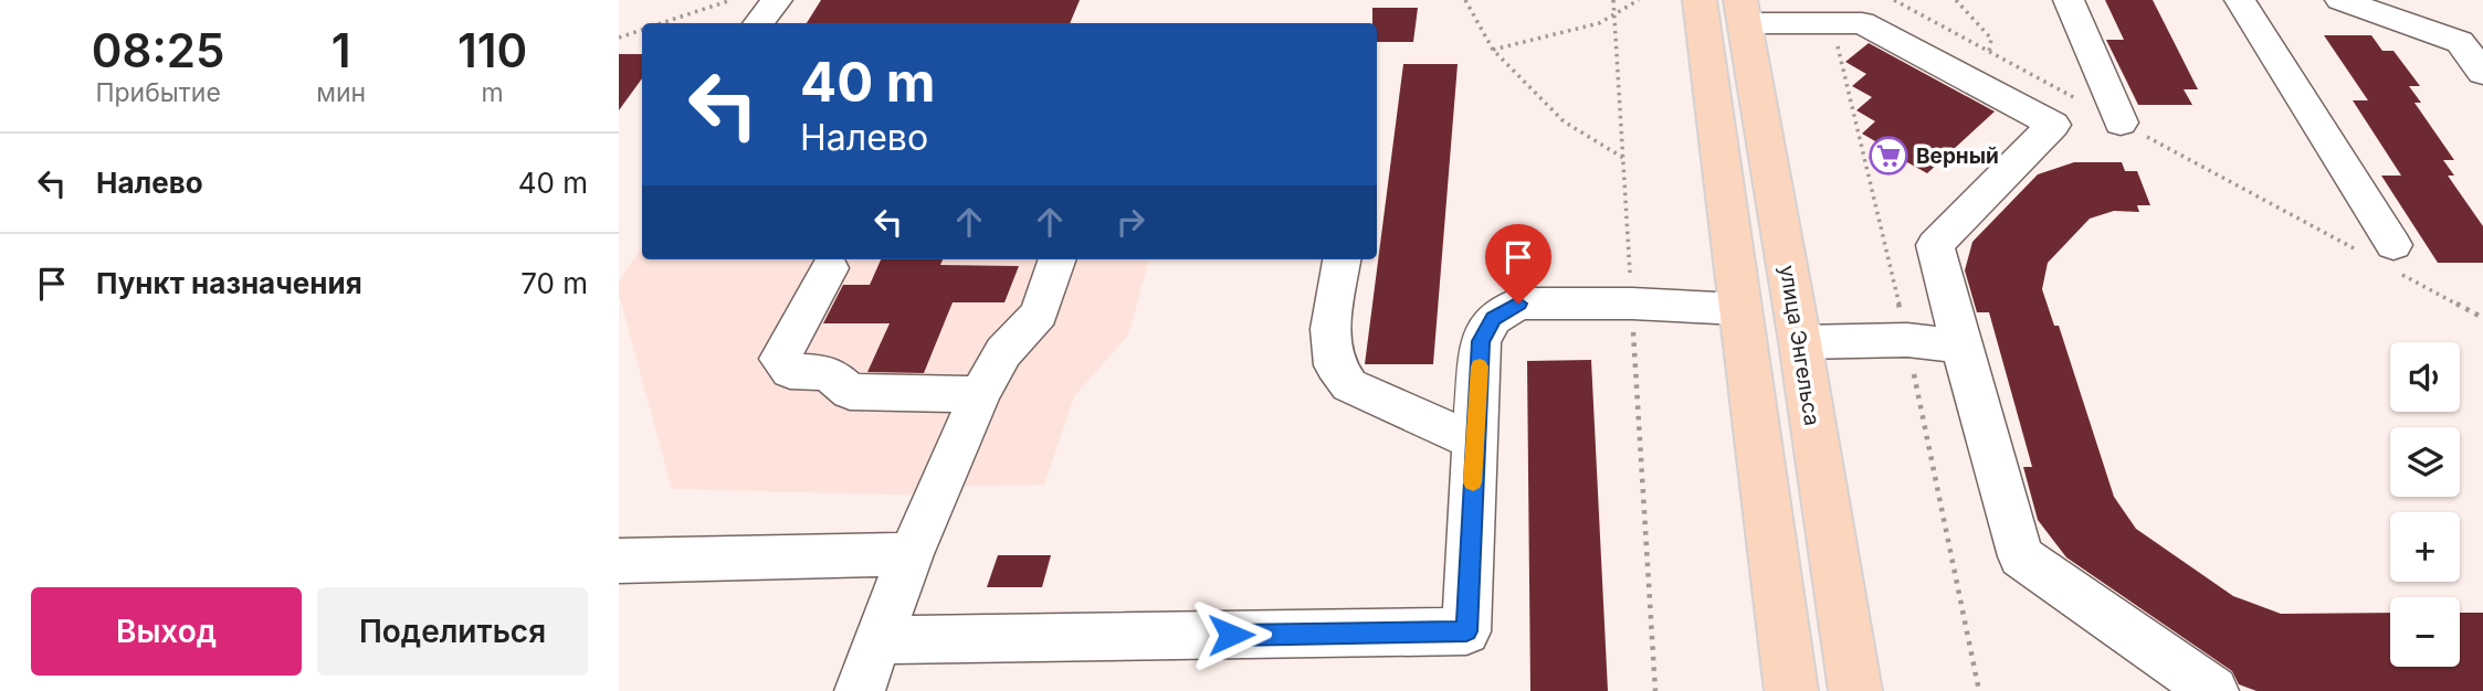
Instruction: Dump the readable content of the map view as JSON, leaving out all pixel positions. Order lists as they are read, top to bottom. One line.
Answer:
{"streets":{"main road":["улица Энгельса"]},"places":{"supermarket":["Верный"]},"page":{"eta":["08:25","Прибытие","1","мин","110","m"],"turn":["40 m","Налево"],"list":[{"name":"Налево","value":"40 m"},{"name":"Пункт назначения","value":"70 m"}],"map_buttons":["+","−"],"buttons":["Выход","Поделиться"]}}
